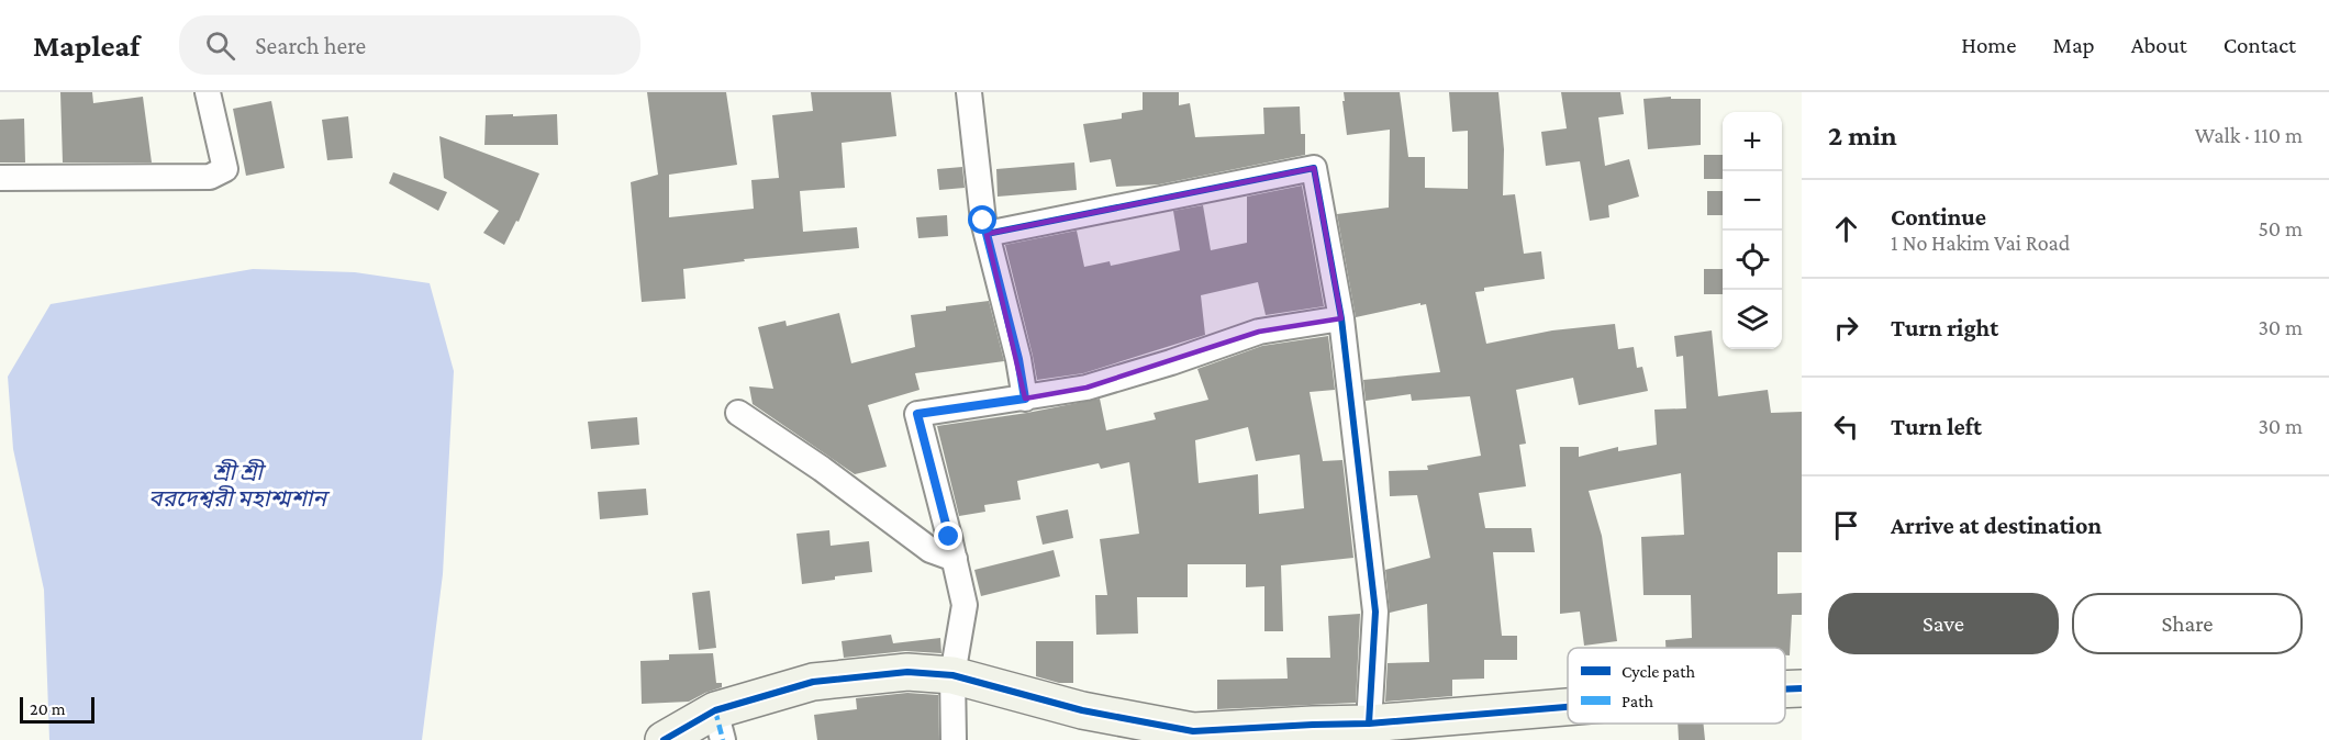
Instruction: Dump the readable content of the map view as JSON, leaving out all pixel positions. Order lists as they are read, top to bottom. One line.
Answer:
{"water":["শ্রী শ্রী বরদেশ্বরী মহাশ্মশান"],"legend":["Cycle path","Path"],"scale_bar":"20 m","page":{"header":"Mapleaf","search":"Search here","nav":["Home","Map","About","Contact"],"heading":["2 min","Walk · 110 m"],"map_buttons":["+","−"],"list":[["Continue","1 No Hakim Vai Road","50 m"],["Turn right","30 m"],["Turn left","30 m"],"Arrive at destination"],"buttons":["Save","Share"],"scale":"20 m"}}
